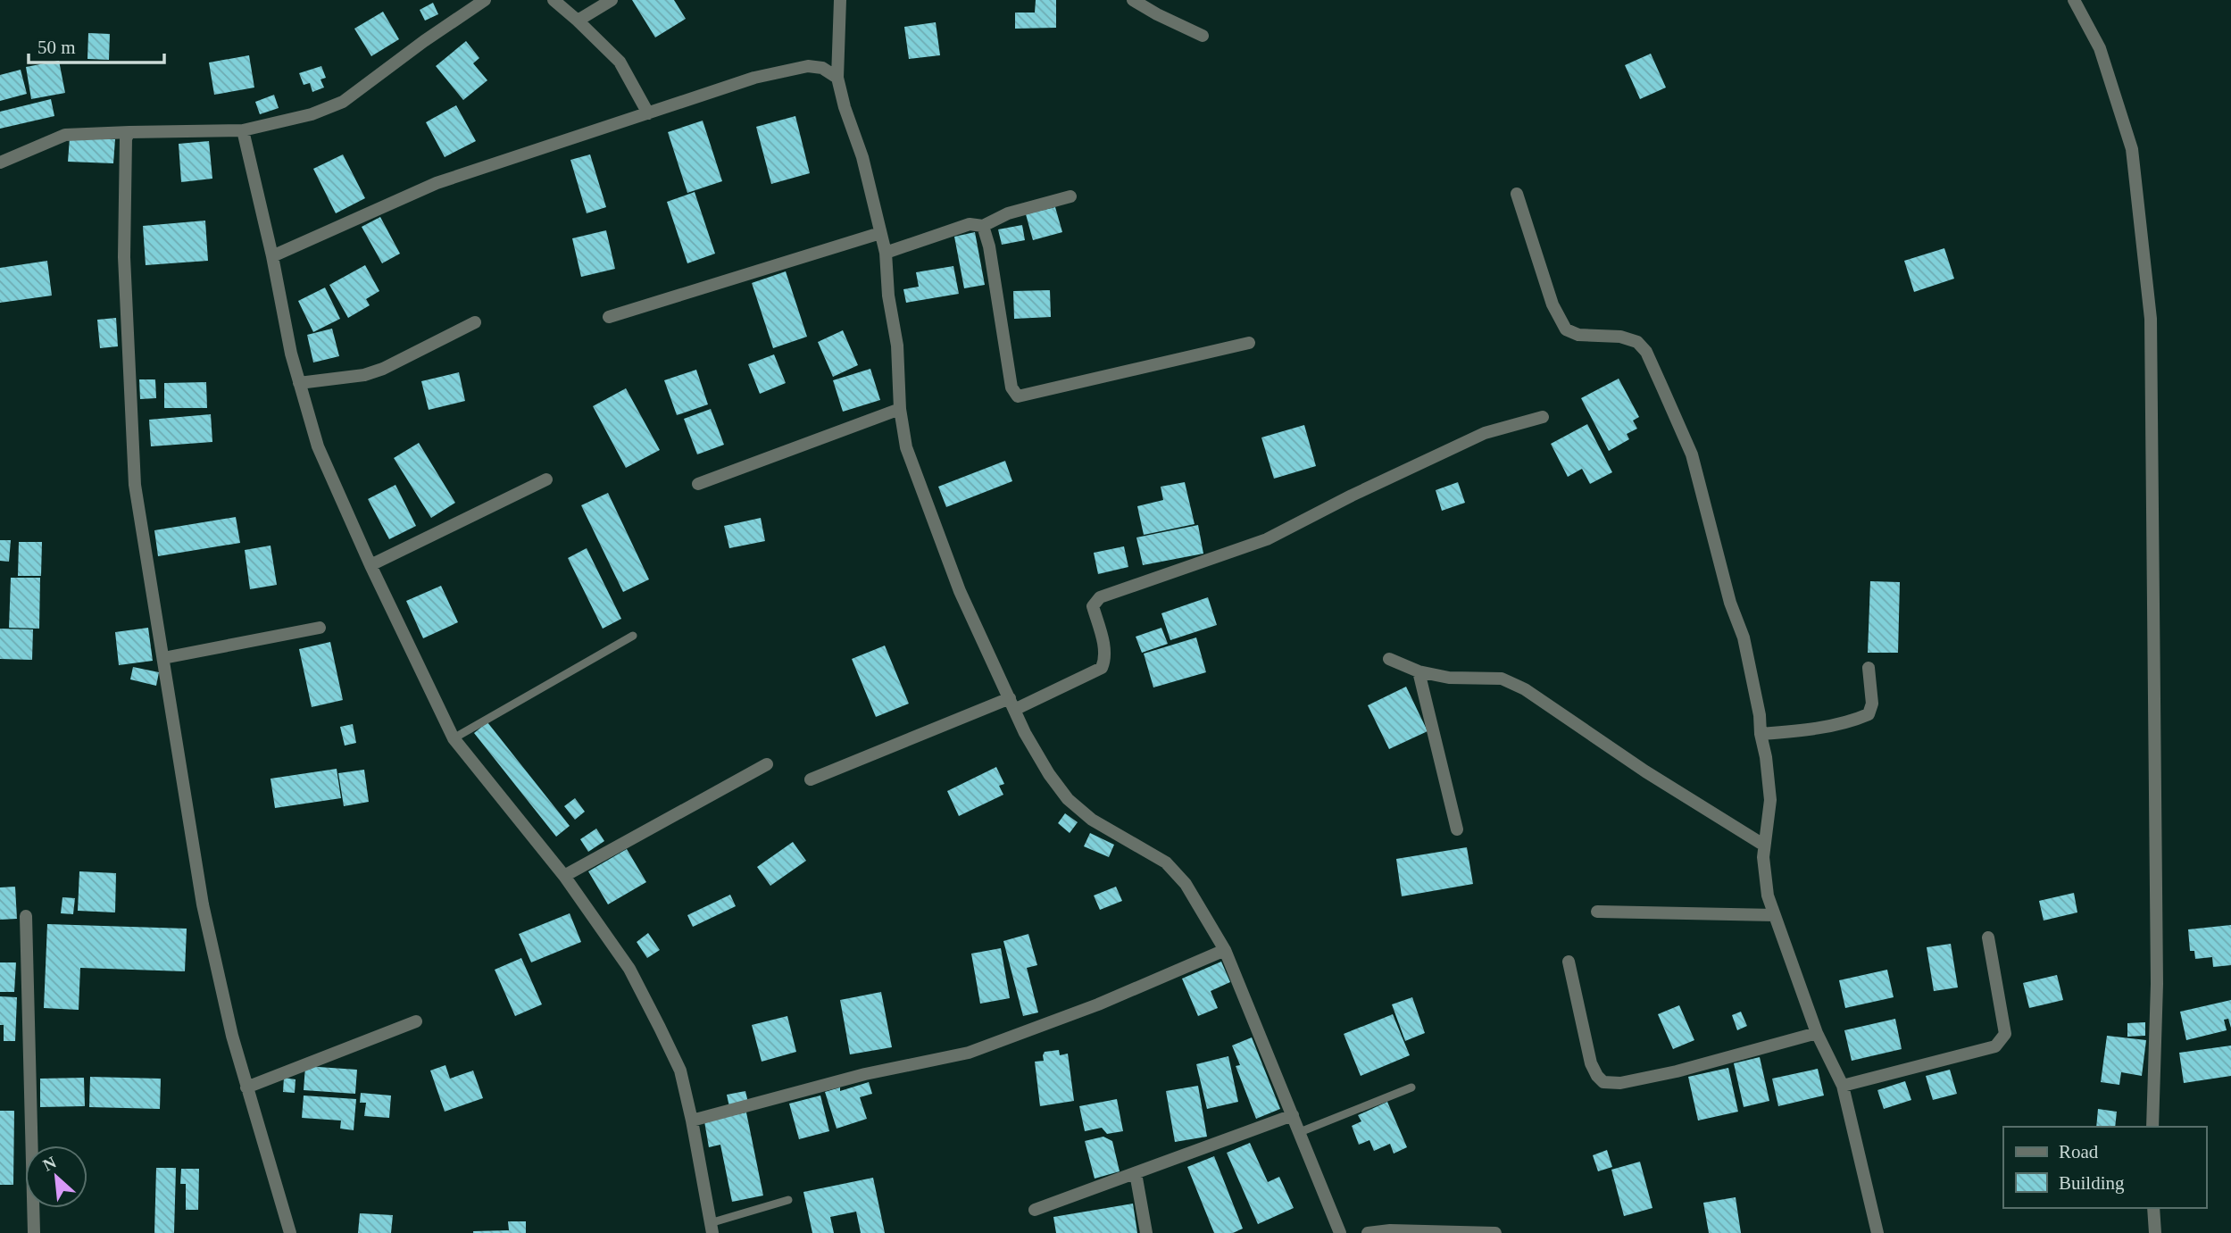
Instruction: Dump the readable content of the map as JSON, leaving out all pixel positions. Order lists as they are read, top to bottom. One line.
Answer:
{"legend":["Road","Building"],"scale_bar":"50 m","north":"top left"}
